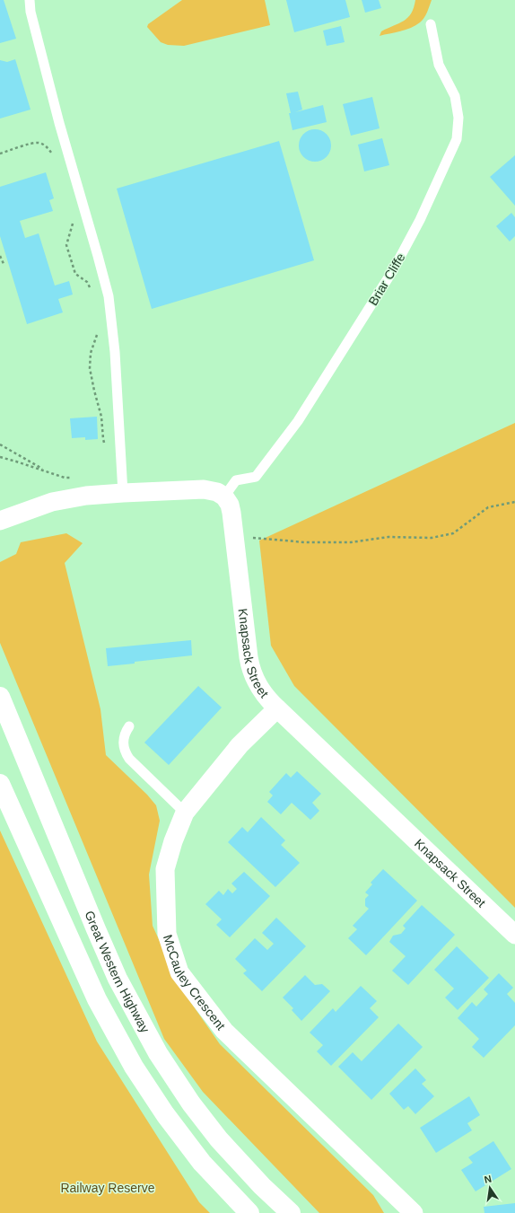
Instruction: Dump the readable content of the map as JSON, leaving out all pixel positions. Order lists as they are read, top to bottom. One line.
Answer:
{"streets":{"highway":["Great Western Highway"],"street":["Knapsack Street","McCauley Crescent"],"lane":["Briar Cliffe"]},"crossings":[["Briar Cliffe","Knapsack Street"],["Knapsack Street","McCauley Crescent"]],"parks":["Railway Reserve"],"north":"top"}
